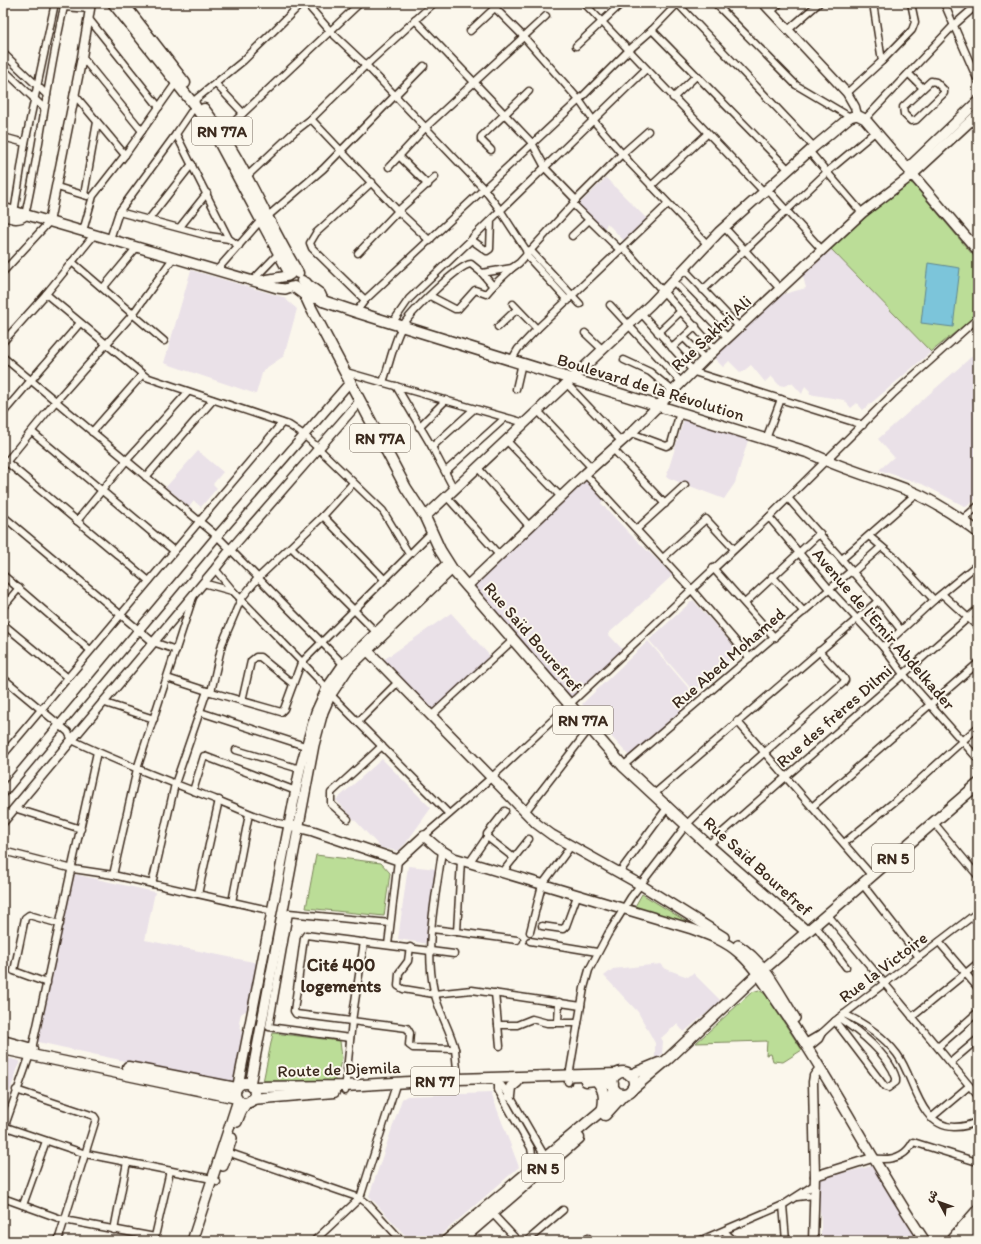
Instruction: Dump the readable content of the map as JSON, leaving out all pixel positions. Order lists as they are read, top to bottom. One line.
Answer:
{"streets":{"main road":["RN 77A","Rue Sakhri Ali","Boulevard de la Révolution","Rue Saïd Bourefref","RN 5","Route de Djemila","RN 77"],"street":["Avenue de l'Emir Abdelkader","Rue Abed Mohamed","Rue des frères Dilmi","Rue la Victoire"]},"crossings":[["RN 77A","Boulevard de la Révolution"],["RN 77A","Rue Saïd Bourefref"],["Rue Sakhri Ali","Boulevard de la Révolution"],["Rue Sakhri Ali","Rue Saïd Bourefref"],["Boulevard de la Révolution","Rue Saïd Bourefref"],["Avenue de l'Emir Abdelkader","Rue Abed Mohamed"],["Avenue de l'Emir Abdelkader","Rue des frères Dilmi"],["Rue Saïd Bourefref","Rue Abed Mohamed"],["Rue Saïd Bourefref","Rue des frères Dilmi"],["Rue Saïd Bourefref","RN 5"],["RN 5","Route de Djemila"]],"districts":["Cité 400 logements"],"north":"top left"}
